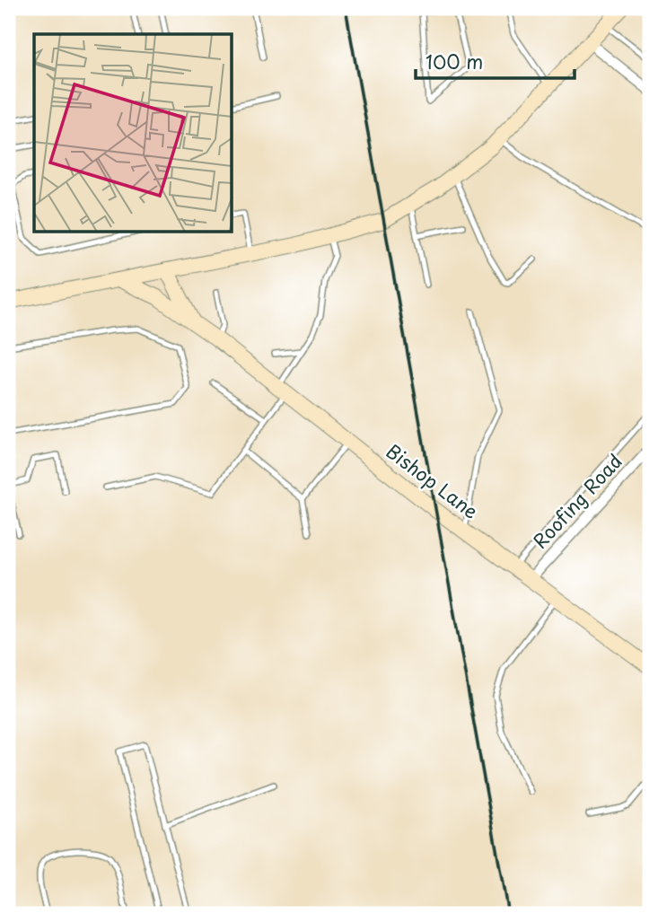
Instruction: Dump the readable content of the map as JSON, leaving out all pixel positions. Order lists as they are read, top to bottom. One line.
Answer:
{"streets":{"street":["Bishop Lane","Roofing Road"]},"crossings":[["Bishop Lane","Roofing Road"]],"scale_bar":"100 m"}
